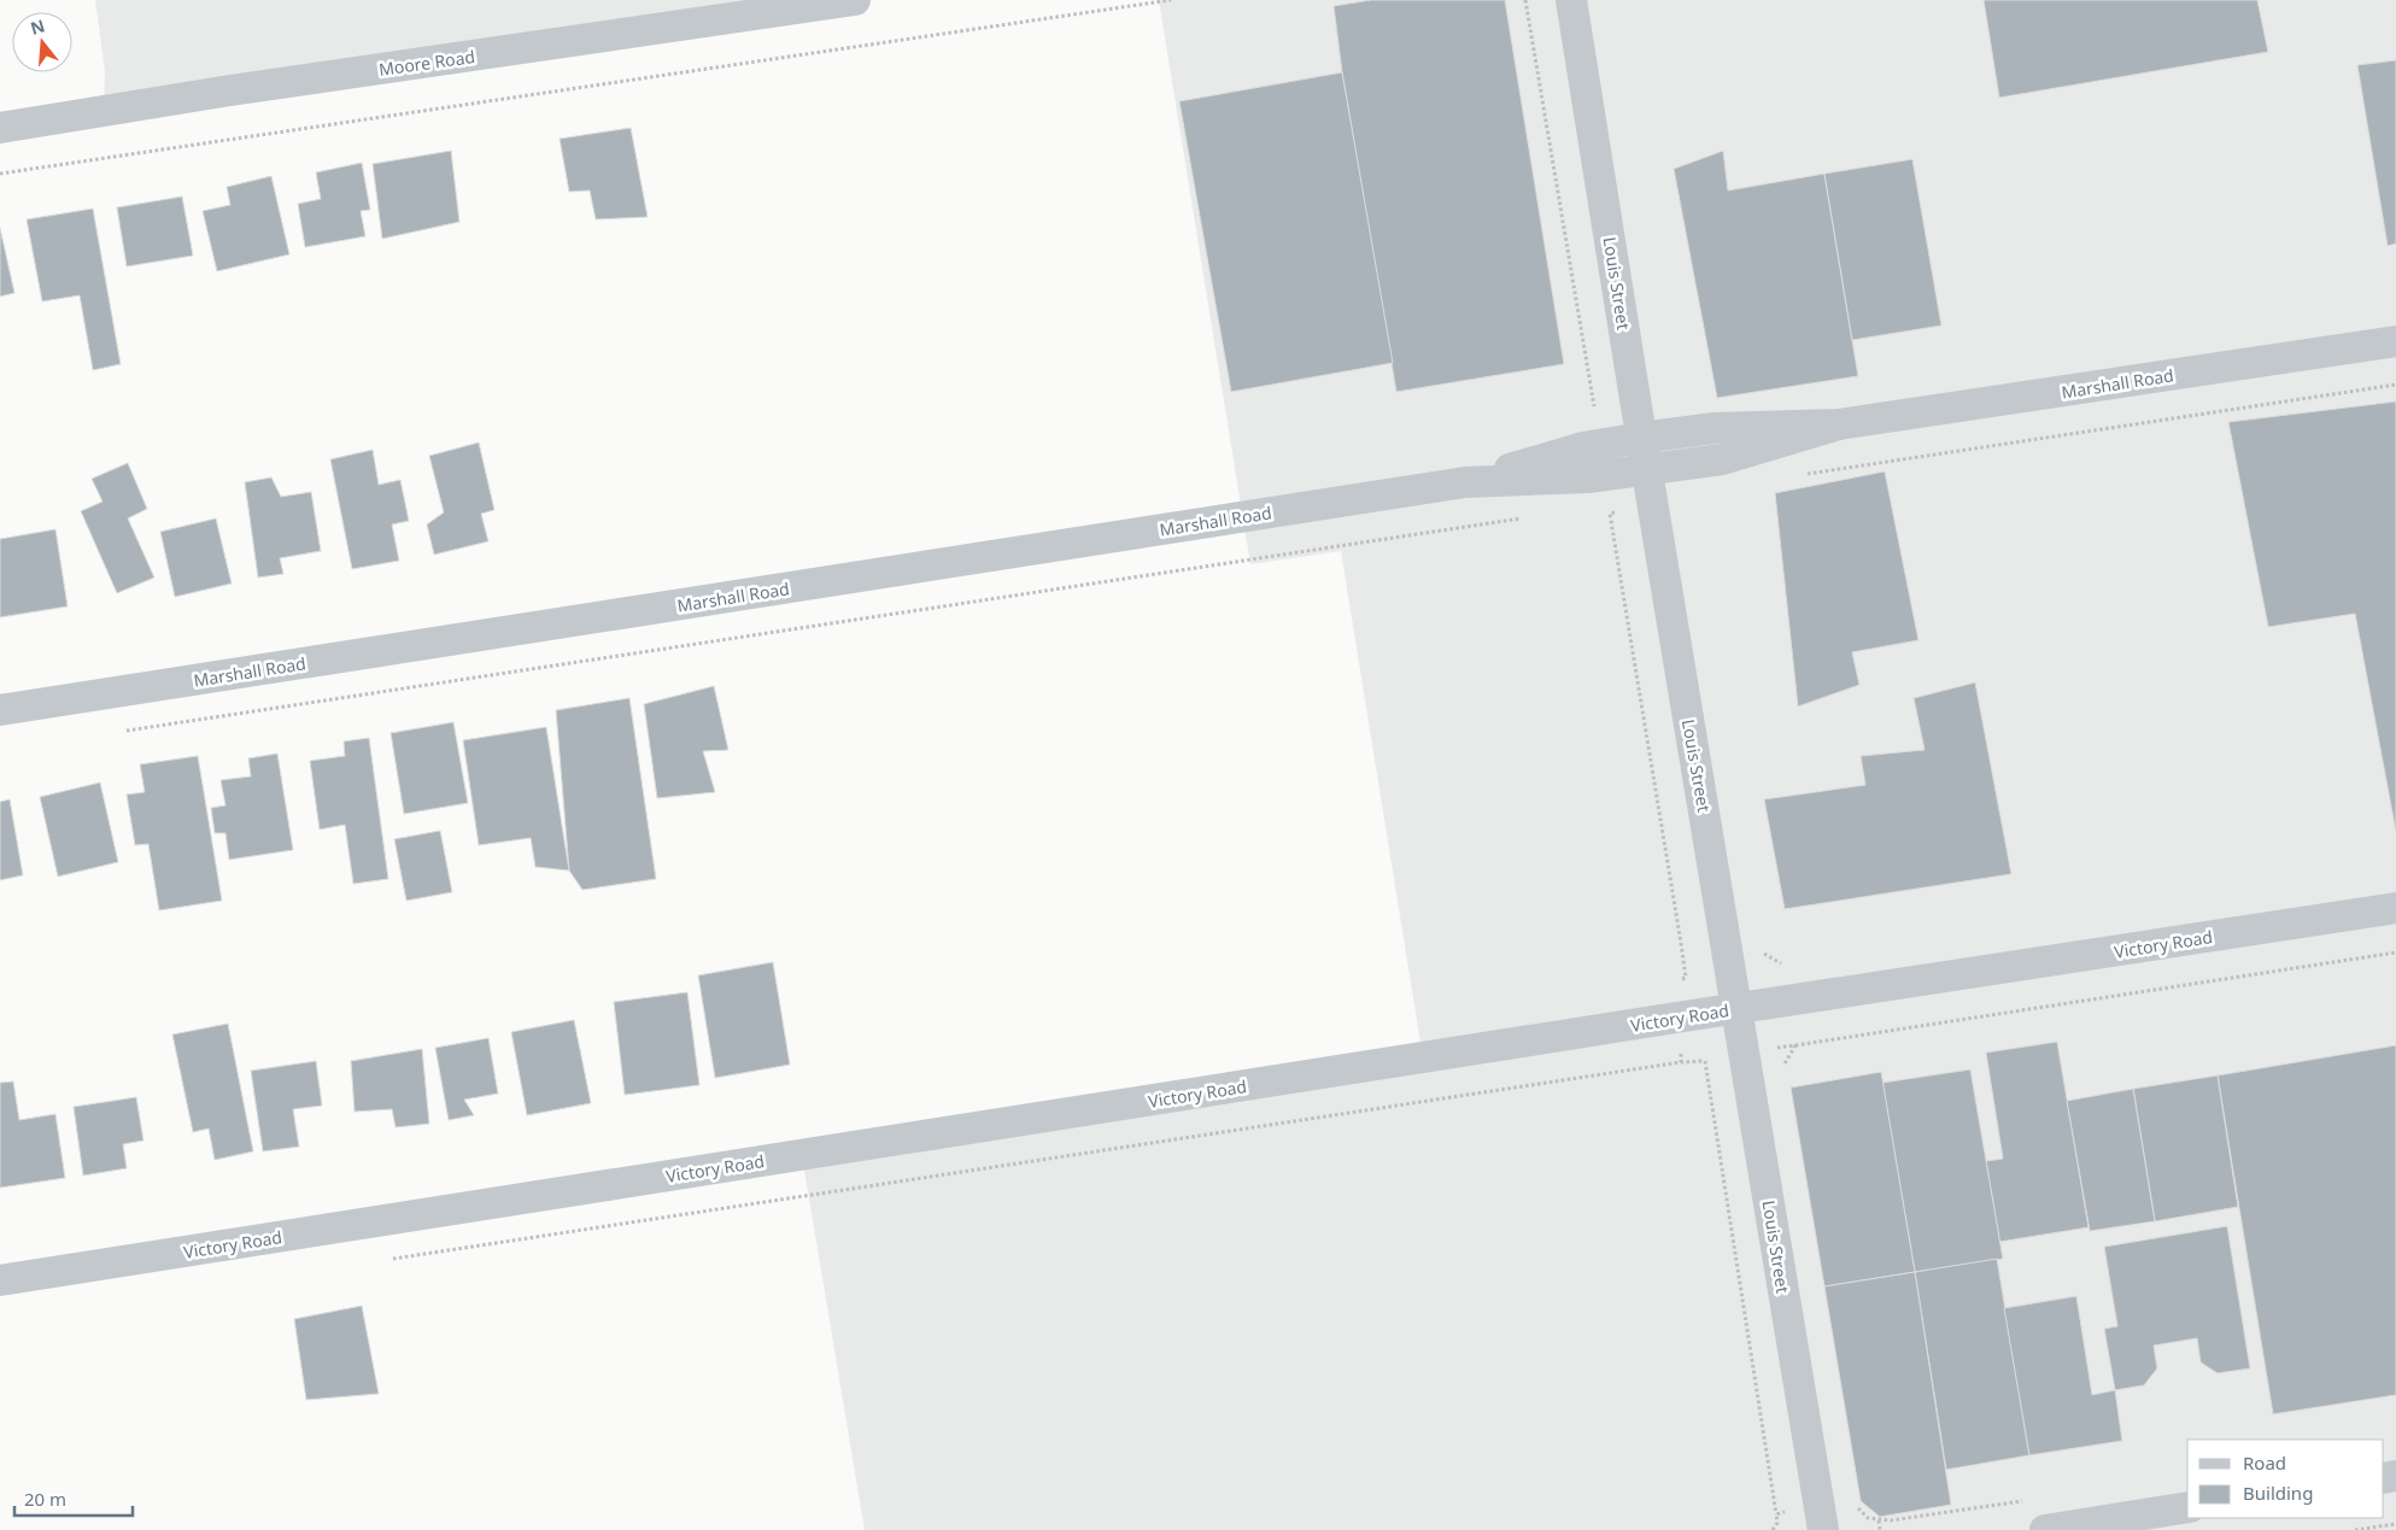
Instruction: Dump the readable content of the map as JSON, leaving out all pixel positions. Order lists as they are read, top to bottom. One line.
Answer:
{"streets":{"street":["Moore Road","Louis Street","Marshall Road","Victory Road"]},"crossings":[["Louis Street","Marshall Road"],["Louis Street","Victory Road"]],"legend":["Road","Building"],"scale_bar":"20 m","north":"top"}
